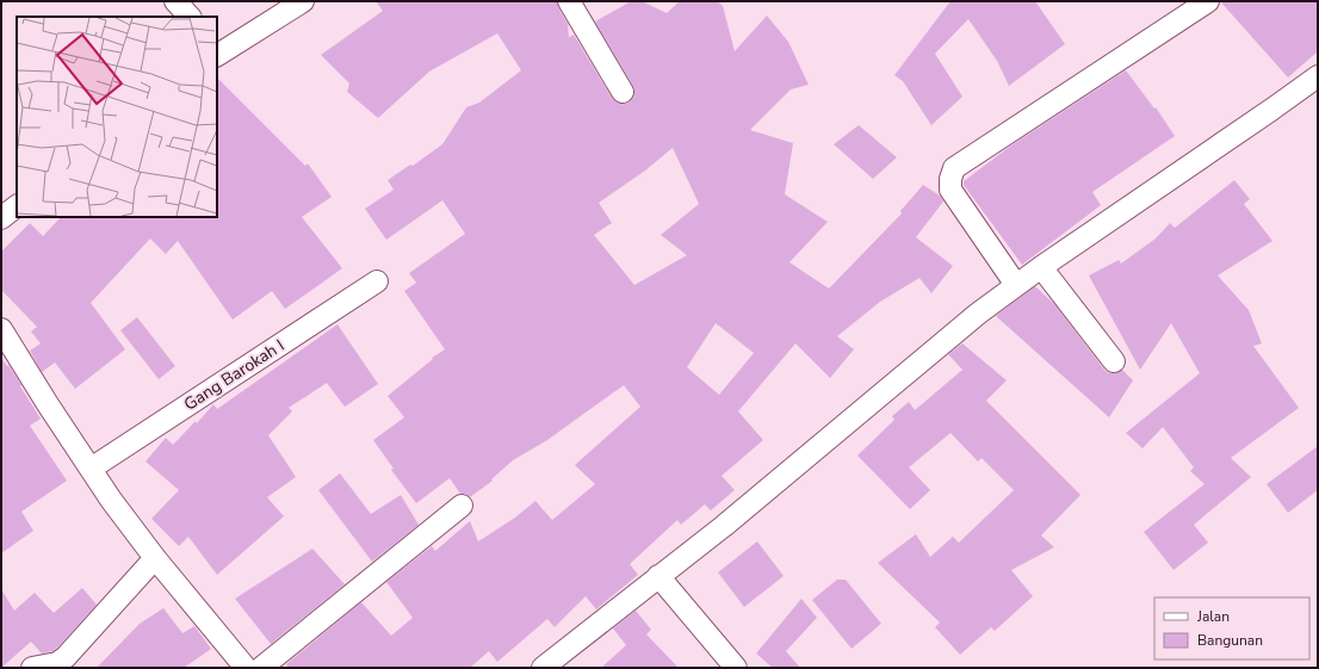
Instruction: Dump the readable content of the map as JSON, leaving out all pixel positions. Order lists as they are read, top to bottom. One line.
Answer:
{"streets":{"street":["Gang Barokah I"]},"legend":["Jalan","Bangunan"]}
